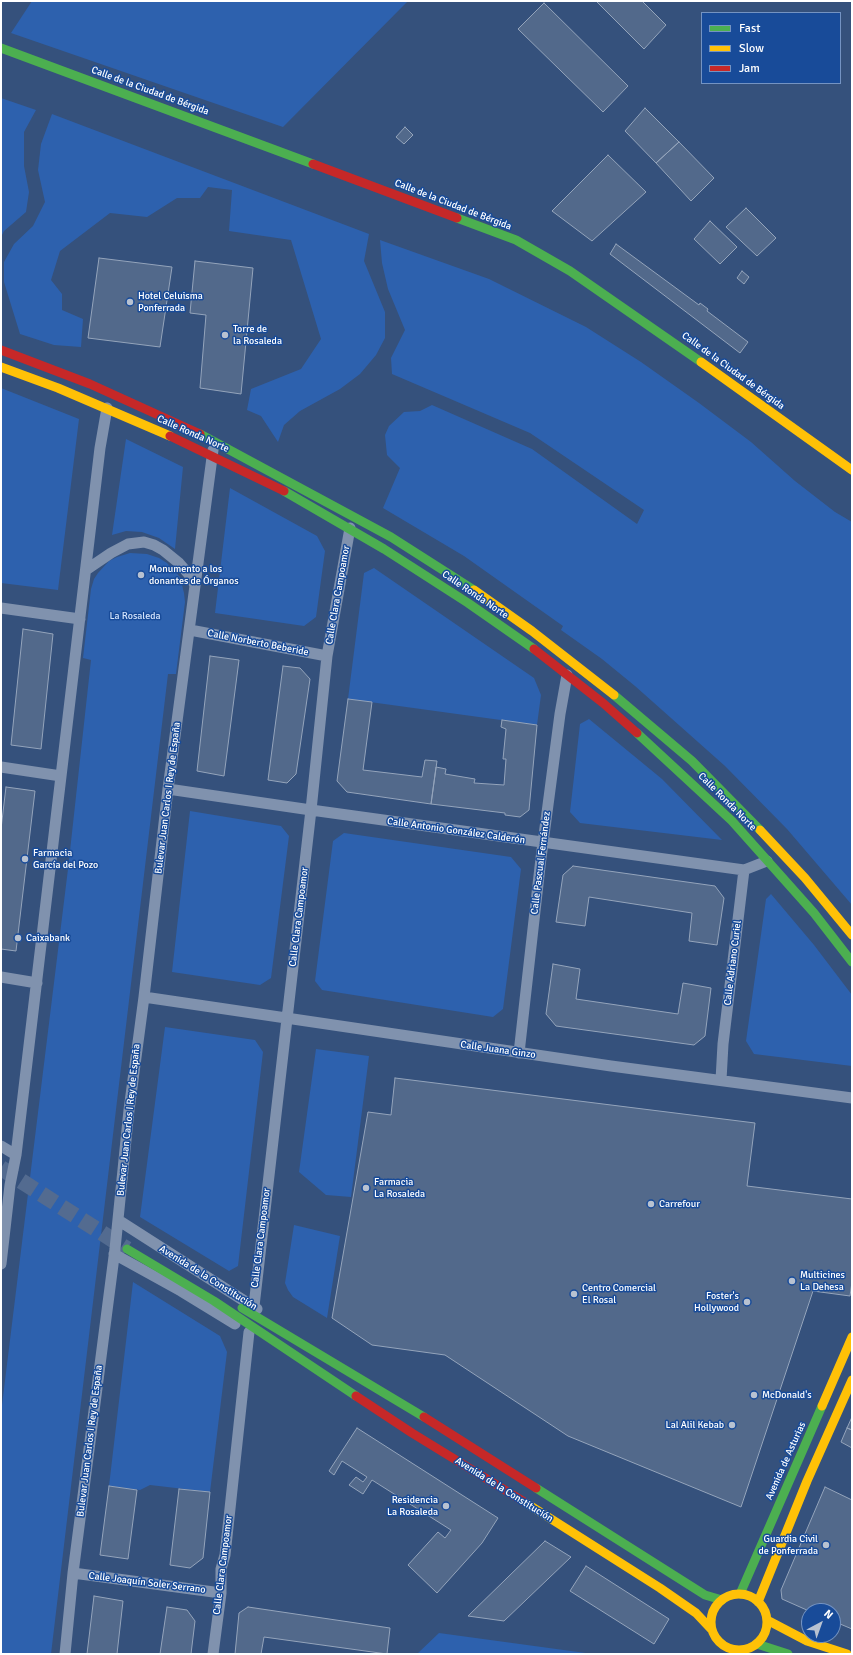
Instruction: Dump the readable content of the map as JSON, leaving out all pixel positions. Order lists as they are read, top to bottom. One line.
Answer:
{"streets":{"street":["Calle de la Ciudad de Bérgida","Calle Ronda Norte","Calle Clara Campoamor","Calle Norberto Beberide","Bulevar Juan Carlos I Rey de España","Calle Antonio González Calderón","Calle Pascual Fernández","Calle Adriano Curiel","Calle Juana Ginzo","Avenida de la Constitución","Avenida de Asturias","Calle Joaquín Soler Serrano"]},"crossings":[["Calle Ronda Norte","Calle Clara Campoamor"],["Calle Ronda Norte","Bulevar Juan Carlos I Rey de España"],["Calle Ronda Norte","Calle Pascual Fernández"],["Calle Clara Campoamor","Calle Norberto Beberide"],["Calle Clara Campoamor","Calle Antonio González Calderón"],["Calle Clara Campoamor","Calle Juana Ginzo"],["Calle Clara Campoamor","Avenida de la Constitución"],["Calle Clara Campoamor","Calle Joaquín Soler Serrano"],["Calle Norberto Beberide","Bulevar Juan Carlos I Rey de España"],["Bulevar Juan Carlos I Rey de España","Calle Antonio González Calderón"],["Bulevar Juan Carlos I Rey de España","Calle Juana Ginzo"],["Bulevar Juan Carlos I Rey de España","Avenida de la Constitución"],["Bulevar Juan Carlos I Rey de España","Calle Joaquín Soler Serrano"],["Calle Antonio González Calderón","Calle Pascual Fernández"],["Calle Antonio González Calderón","Calle Adriano Curiel"],["Calle Pascual Fernández","Calle Juana Ginzo"],["Calle Adriano Curiel","Calle Juana Ginzo"],["Avenida de la Constitución","Avenida de Asturias"]],"parks":["La Rosaleda"],"places":["Hotel Celuisma Ponferrada","Torre de la Rosaleda","Monumento a los donantes de Órganos","Farmacia García del Pozo","Caixabank","Farmacia La Rosaleda","Carrefour","Multicines La Dehesa","Centro Comercial El Rosal","Foster's Hollywood","McDonald's","Lal Alil Kebab","Residencia La Rosaleda","Guardia Civil de Ponferrada"],"legend":["Fast","Slow","Jam"],"north":"top right"}
